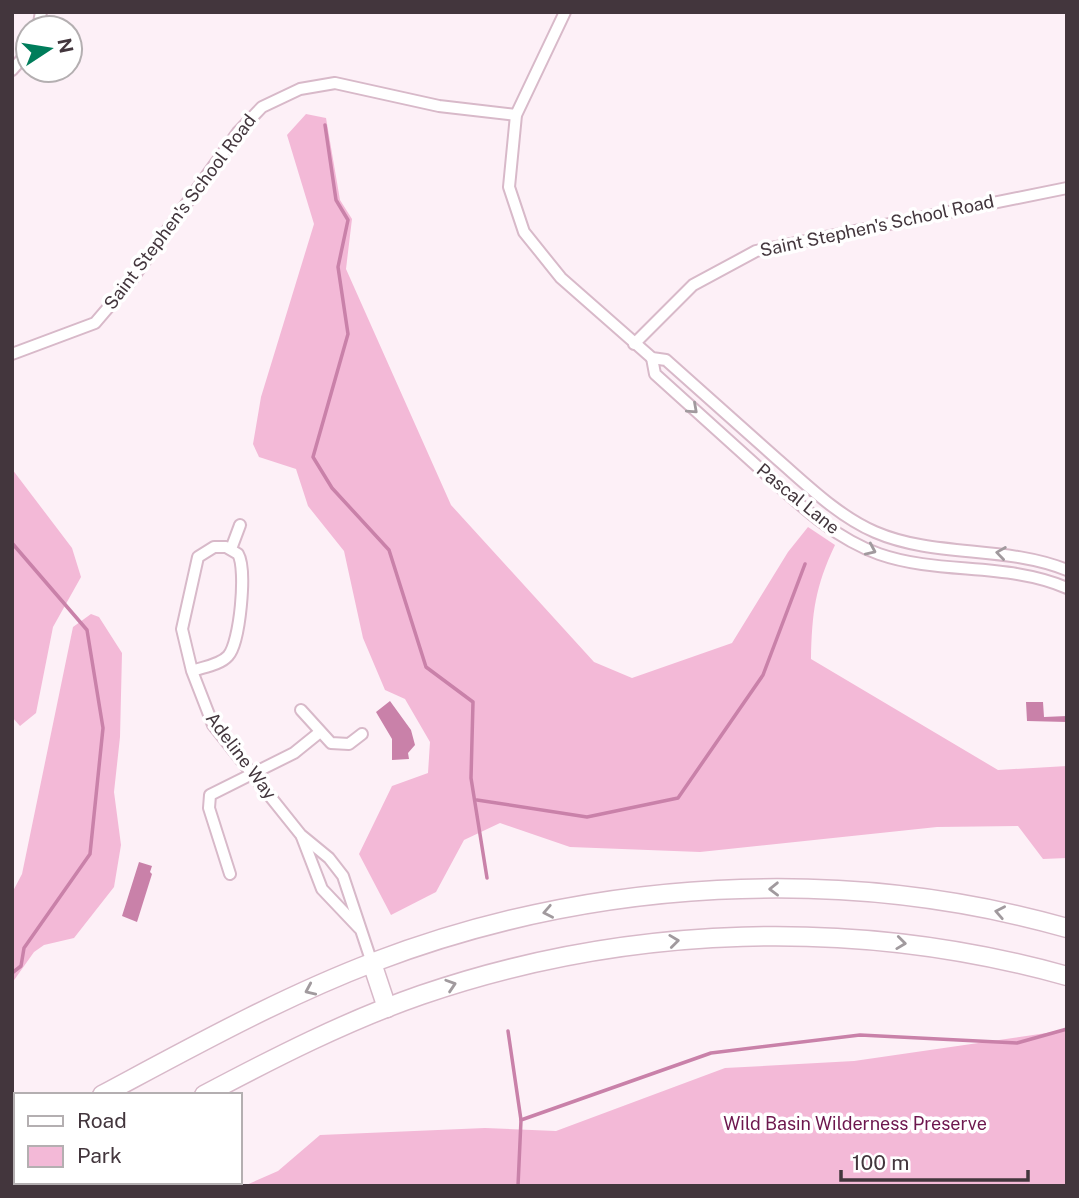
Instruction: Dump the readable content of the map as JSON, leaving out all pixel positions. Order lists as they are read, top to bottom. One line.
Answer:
{"streets":{"street":["Saint Stephen's School Road","Pascal Lane","Adeline Way"]},"crossings":[["Saint Stephen's School Road","Pascal Lane"]],"parks":["Wild Basin Wilderness Preserve"],"legend":["Road","Park"],"scale_bar":"100 m","north":"right"}
